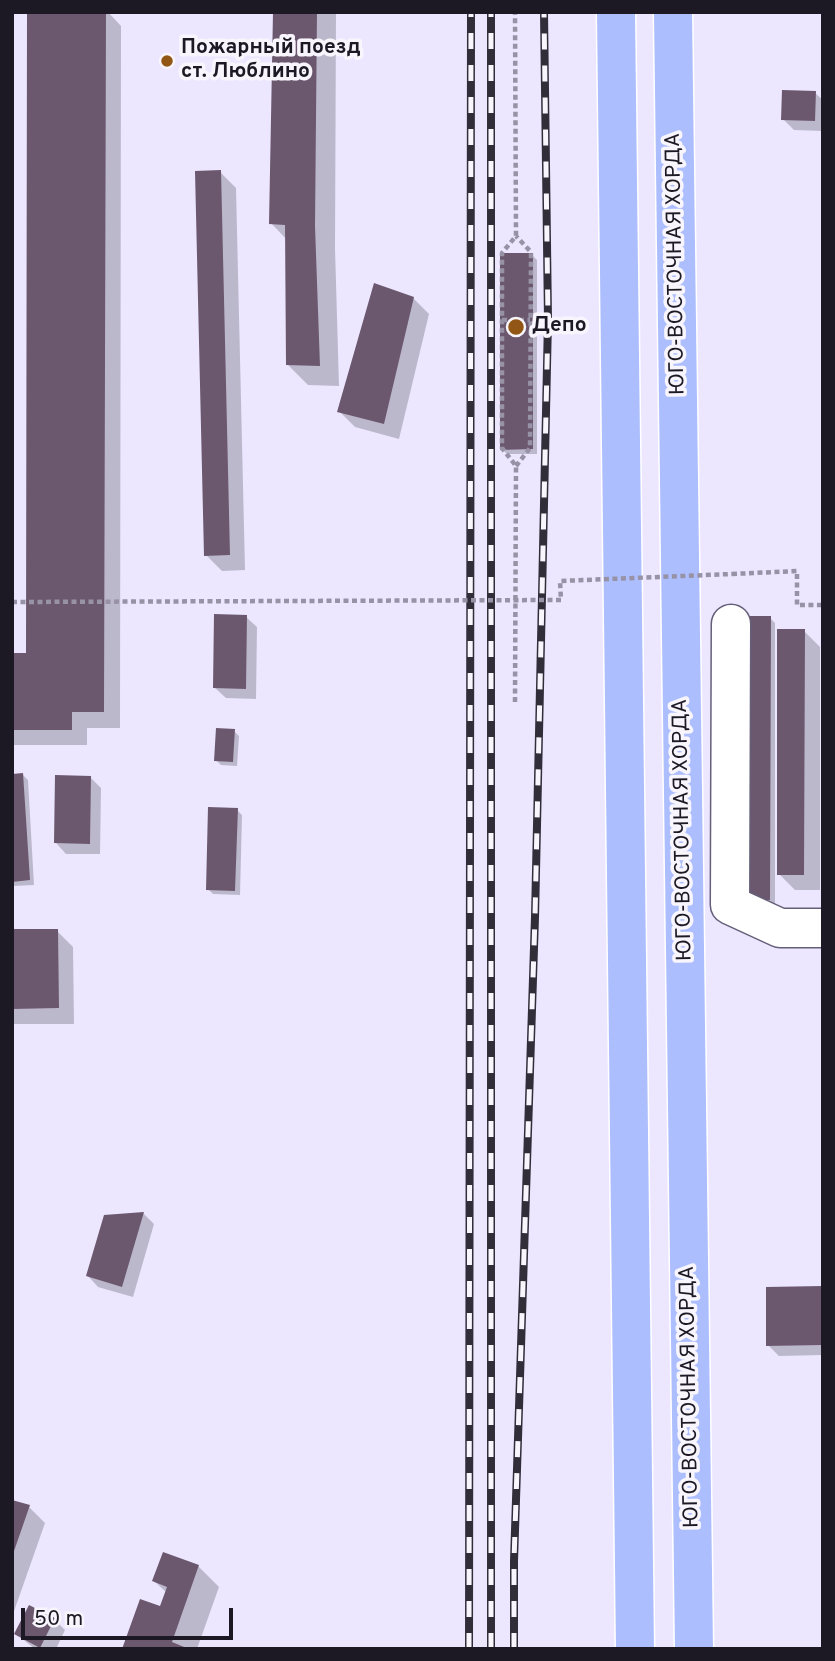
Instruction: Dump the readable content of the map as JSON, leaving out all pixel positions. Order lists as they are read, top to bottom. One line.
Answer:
{"streets":{"main road":["ЮГО-ВОСТОЧНАЯ ХОРДА"]},"places":["Пожарный поезд ст. Люблино","Депо"],"scale_bar":"50 m"}
